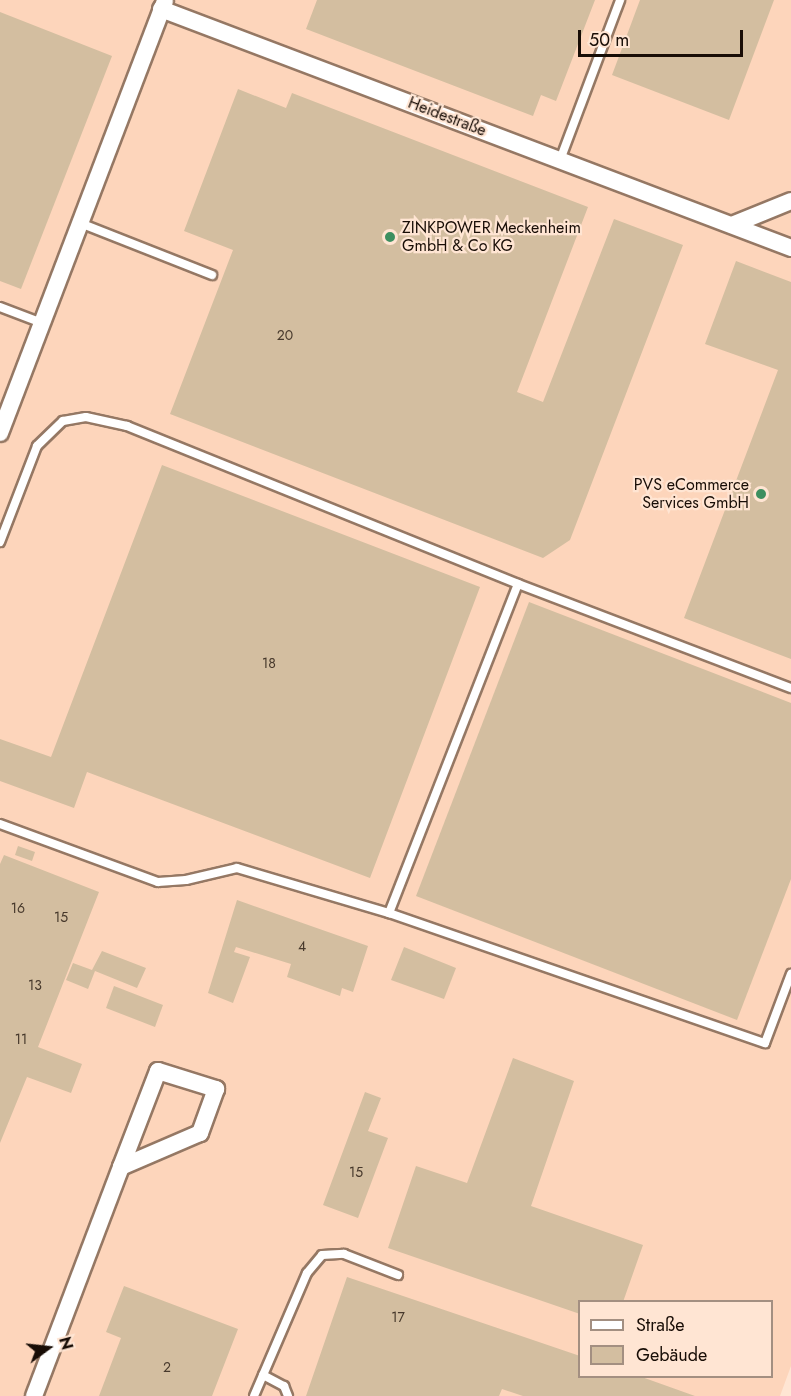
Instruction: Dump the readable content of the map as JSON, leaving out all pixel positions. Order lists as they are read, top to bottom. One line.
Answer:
{"streets":{"street":["Heidestraße"]},"places":["ZINKPOWER Meckenheim GmbH & Co KG","PVS eCommerce Services GmbH"],"house_numbers":["20","18","16","15","4","13","11","15","17","2"],"legend":["Straße","Gebäude"],"scale_bar":"50 m","north":"right"}
